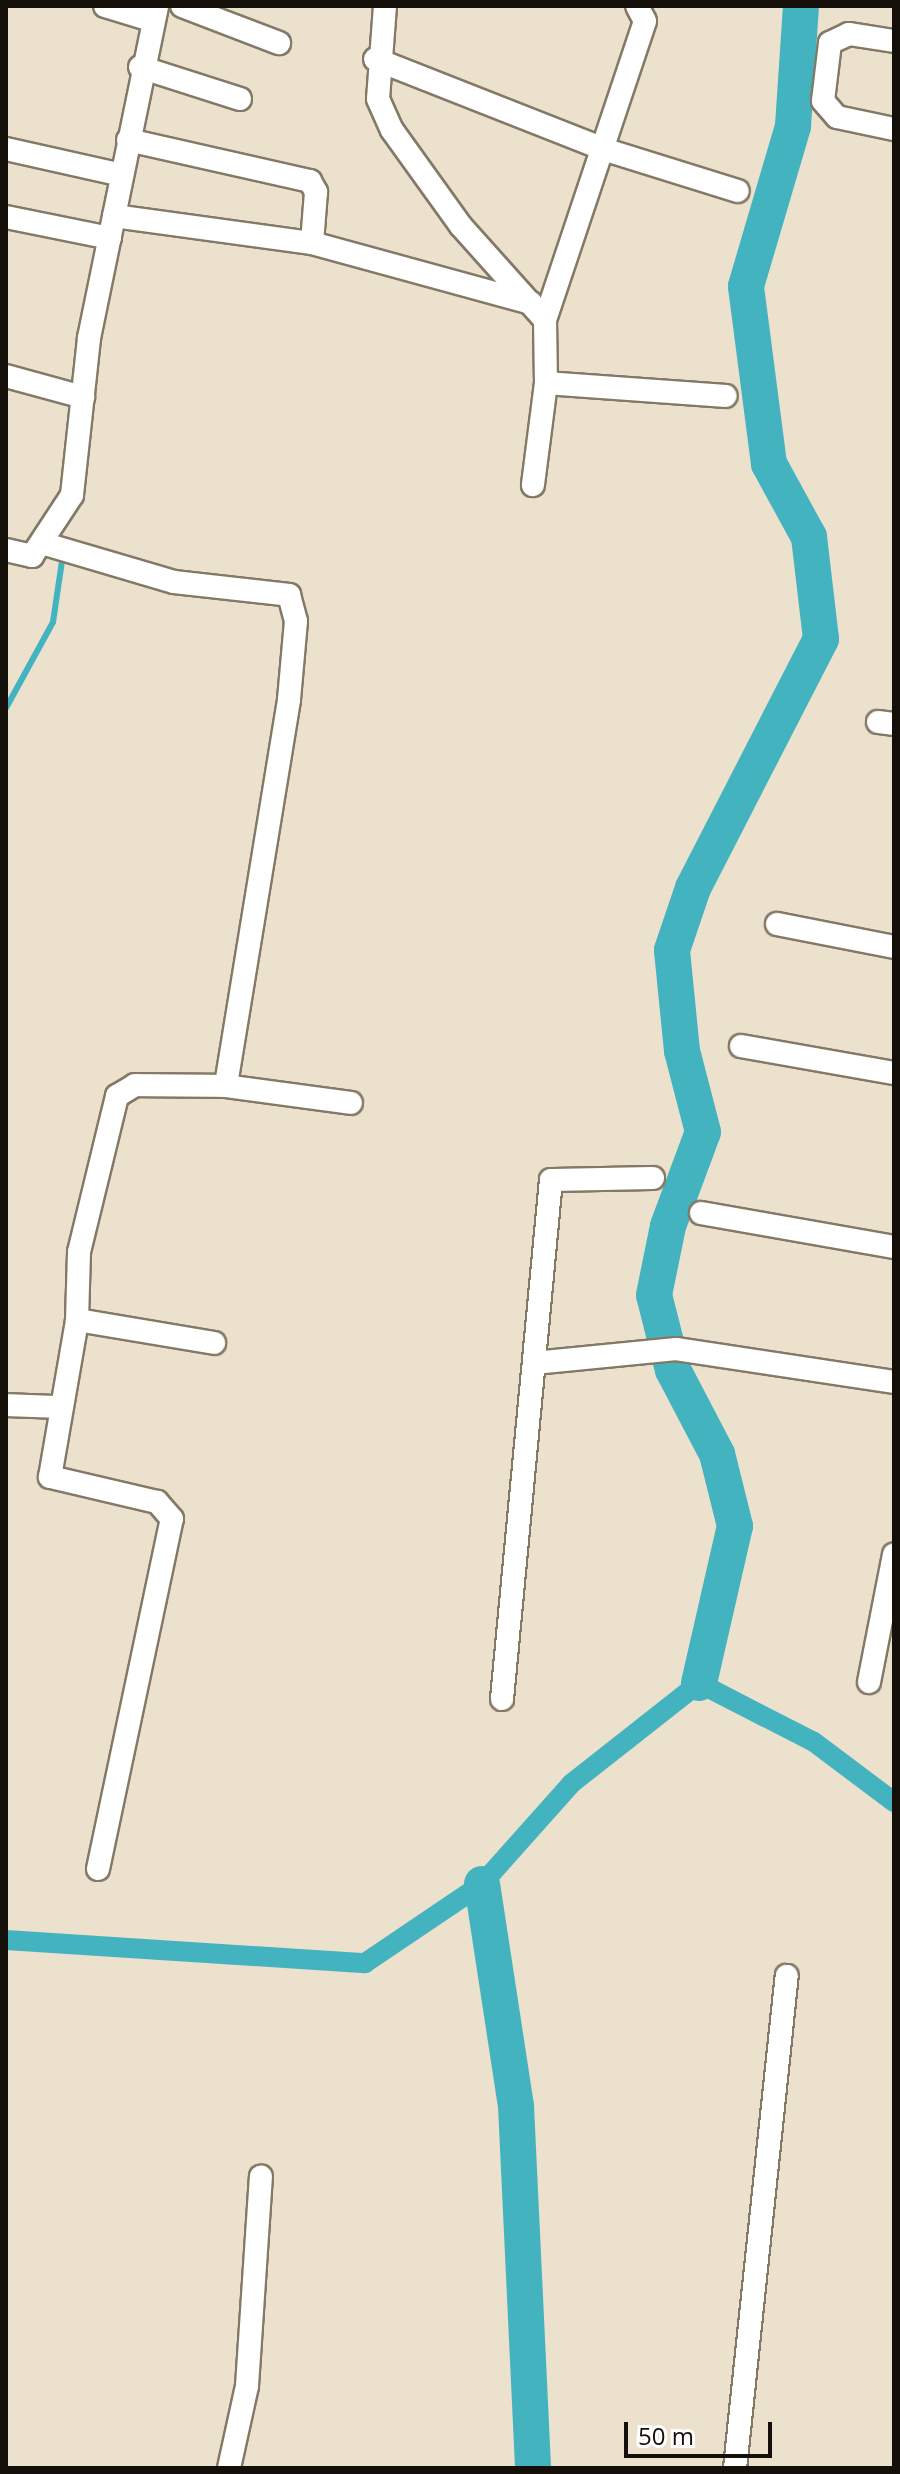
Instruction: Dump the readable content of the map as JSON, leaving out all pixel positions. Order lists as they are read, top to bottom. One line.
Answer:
{"scale_bar":"50 m"}
